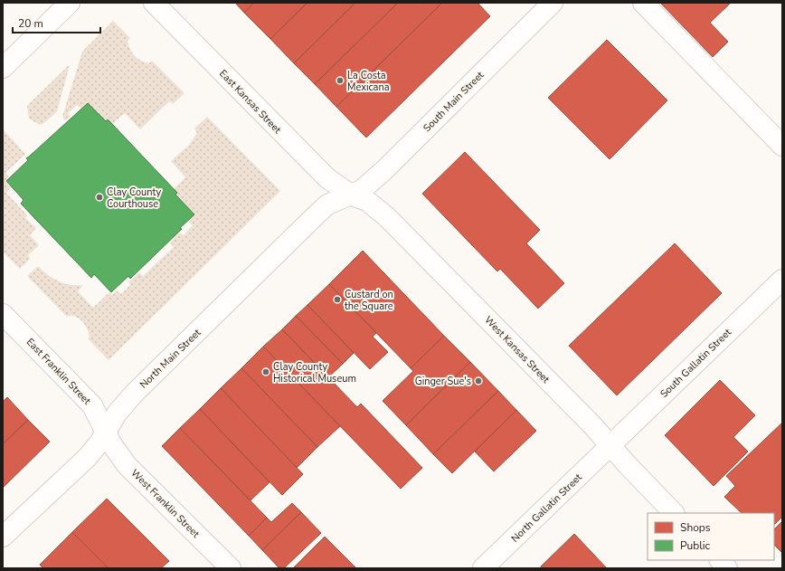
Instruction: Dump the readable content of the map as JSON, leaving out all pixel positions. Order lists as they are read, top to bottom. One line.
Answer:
{"streets":{"street":["East Kansas Street","South Main Street","West Kansas Street","North Main Street","South Gallatin Street","East Franklin Street","West Franklin Street","North Gallatin Street"]},"crossings":[["East Kansas Street","South Main Street"],["East Kansas Street","West Kansas Street"],["East Kansas Street","North Main Street"],["South Main Street","West Kansas Street"],["South Main Street","North Main Street"],["West Kansas Street","North Main Street"],["West Kansas Street","South Gallatin Street"],["West Kansas Street","North Gallatin Street"],["North Main Street","East Franklin Street"],["North Main Street","West Franklin Street"],["South Gallatin Street","North Gallatin Street"],["East Franklin Street","West Franklin Street"]],"places":["La Costa Mexicana","Clay County Courthouse","Custard on the Square","Clay County Historical Museum","Ginger Sue's"],"legend":["Shops","Public"],"scale_bar":"20 m"}
